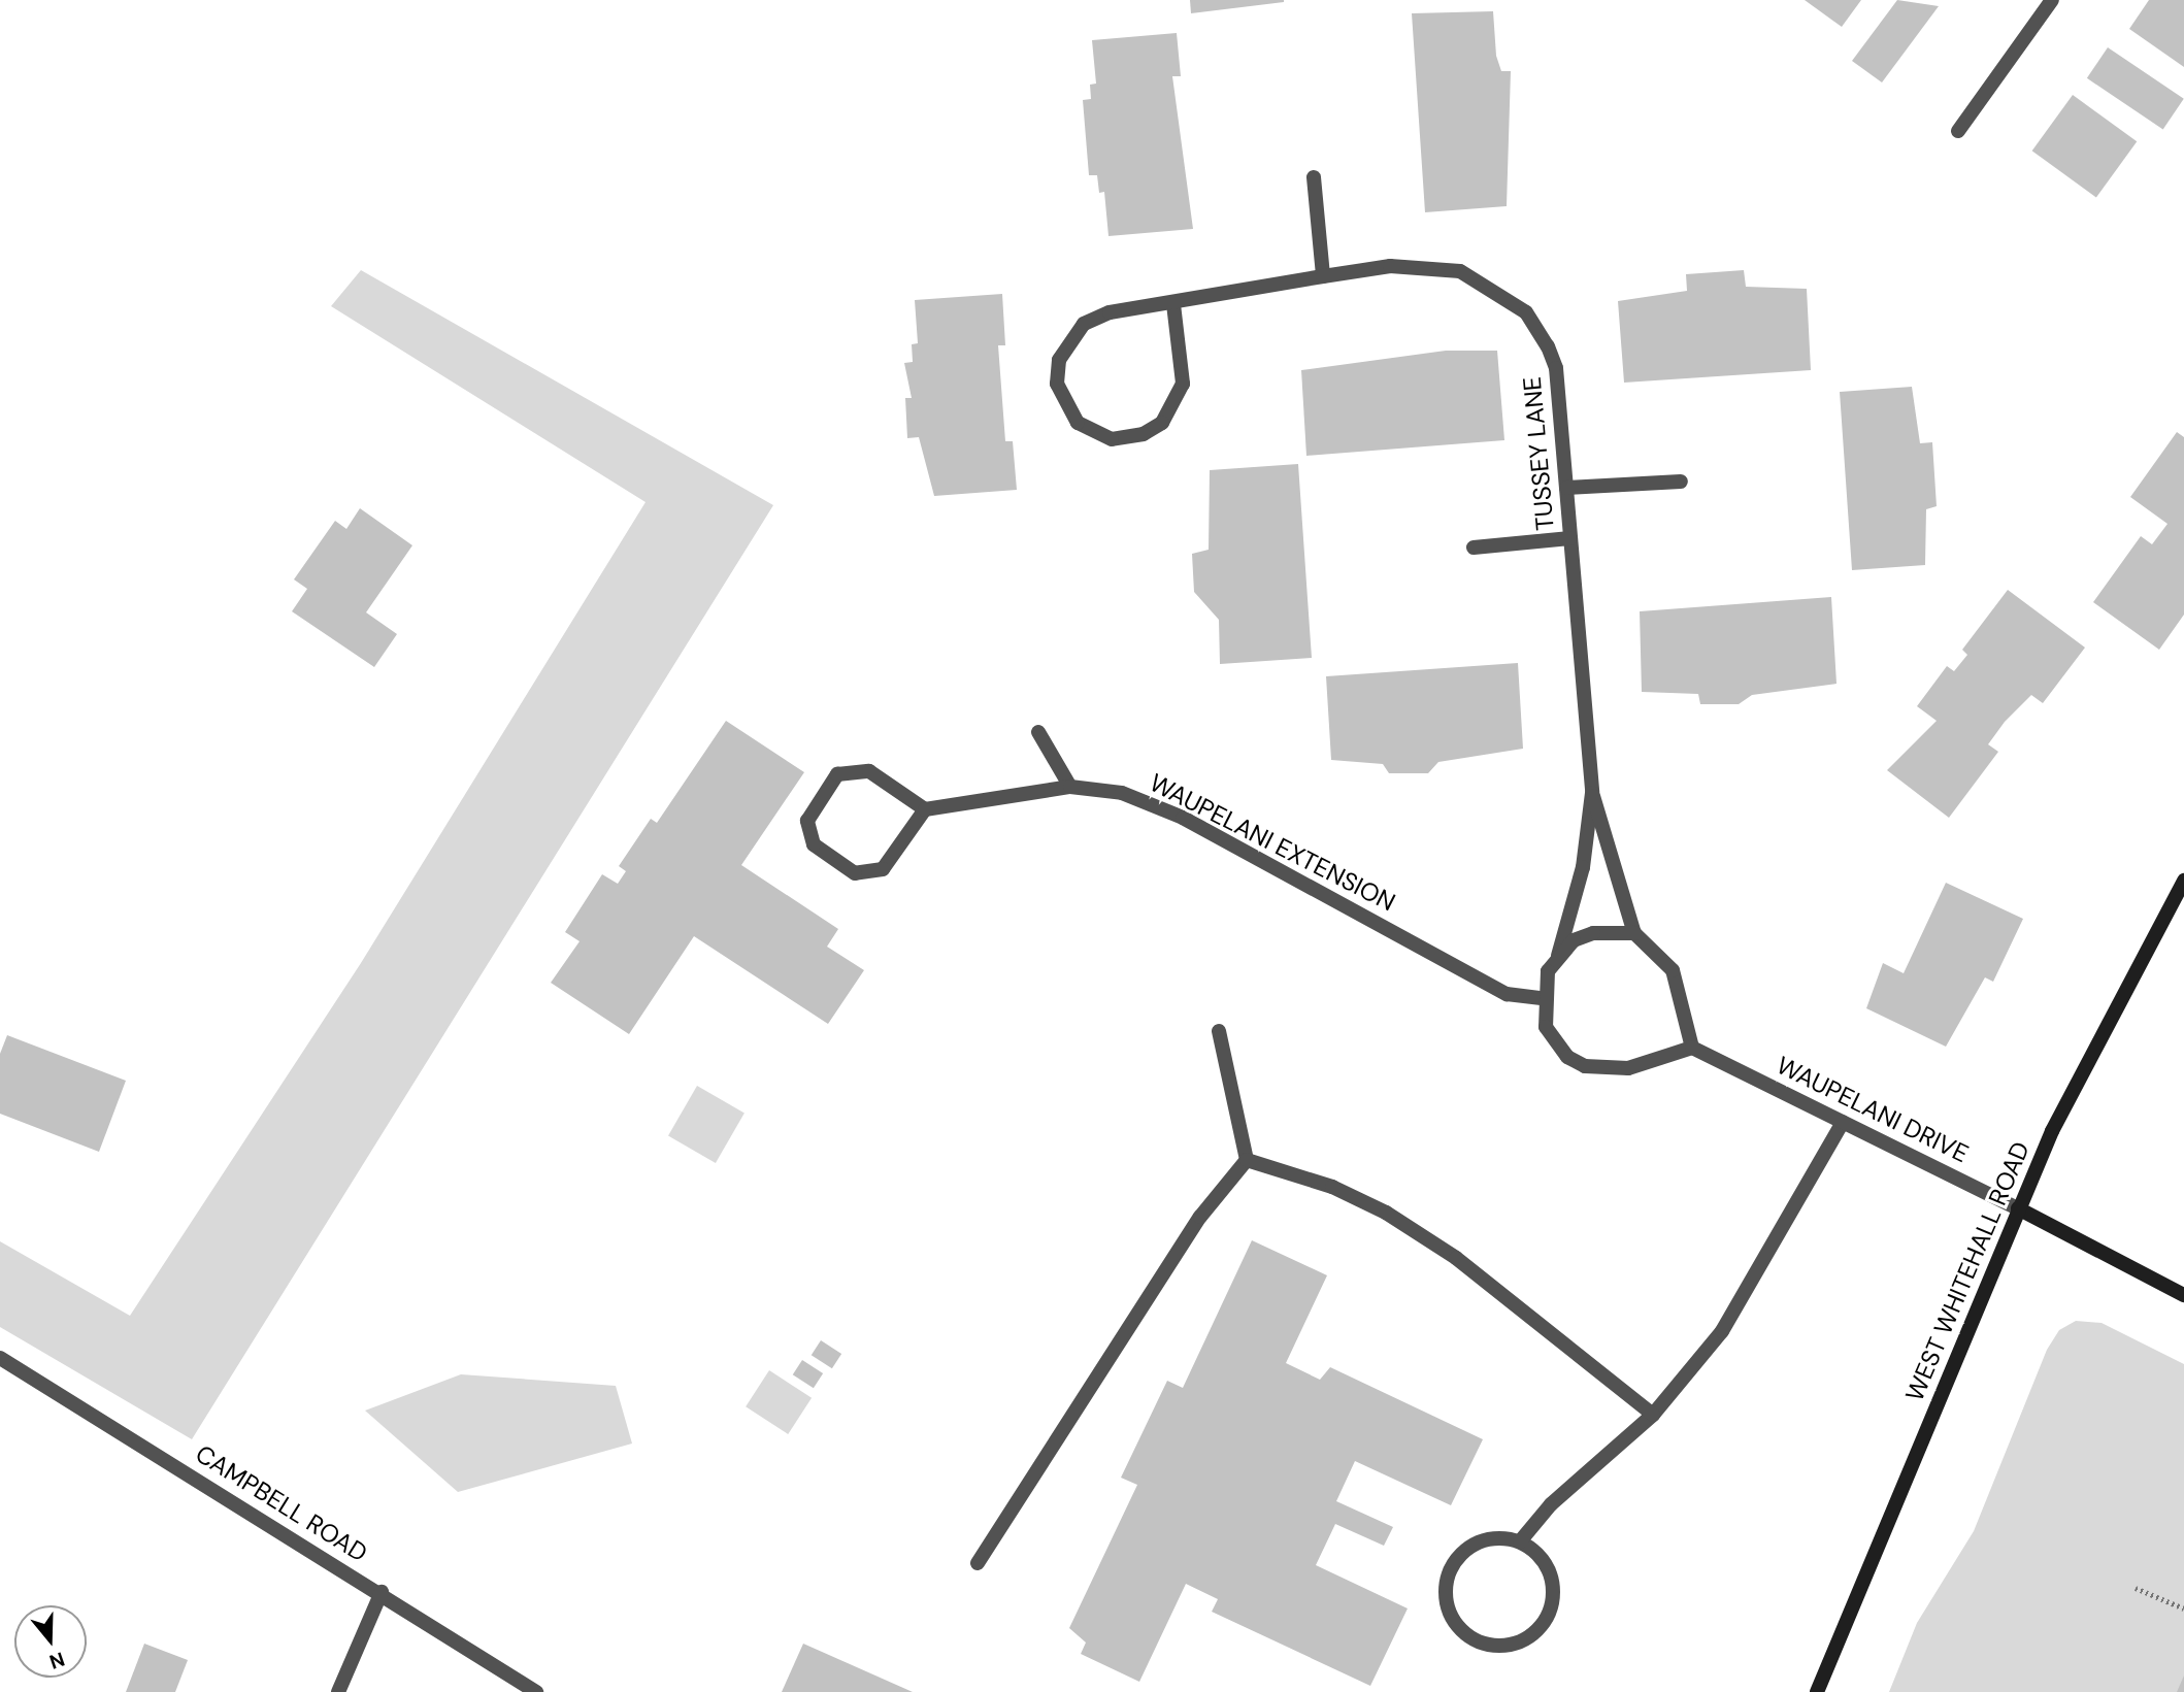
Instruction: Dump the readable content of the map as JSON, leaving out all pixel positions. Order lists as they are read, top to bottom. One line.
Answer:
{"streets":{"main road":["WAUPELANI DRIVE","WEST WHITEHALL ROAD"],"street":["TUSSEY LANE","WAUPELANI EXTENSION","CAMPBELL ROAD"]},"crossings":[["TUSSEY LANE","WAUPELANI EXTENSION"],["TUSSEY LANE","WAUPELANI DRIVE"],["WAUPELANI EXTENSION","WAUPELANI DRIVE"],["WAUPELANI DRIVE","WEST WHITEHALL ROAD"]],"north":"bottom"}
